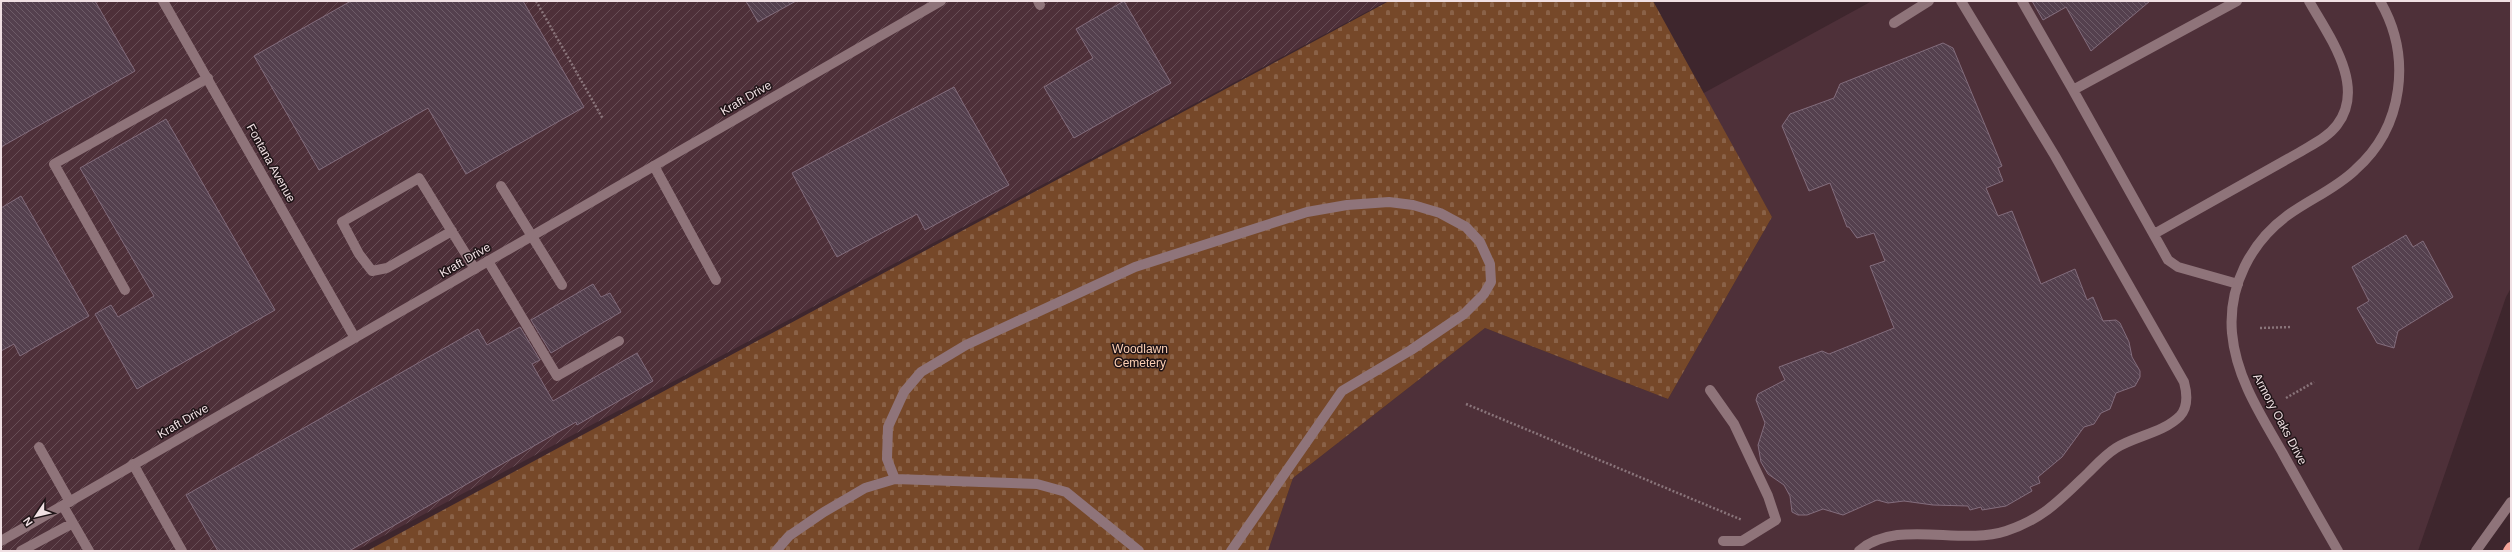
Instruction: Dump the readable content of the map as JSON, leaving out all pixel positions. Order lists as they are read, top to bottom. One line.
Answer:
{"streets":{"street":["Kraft Drive","Fontana Avenue","Armory Oaks Drive"]},"crossings":[["Kraft Drive","Fontana Avenue"]],"parks":["Woodlawn Cemetery"],"north":"bottom left"}
